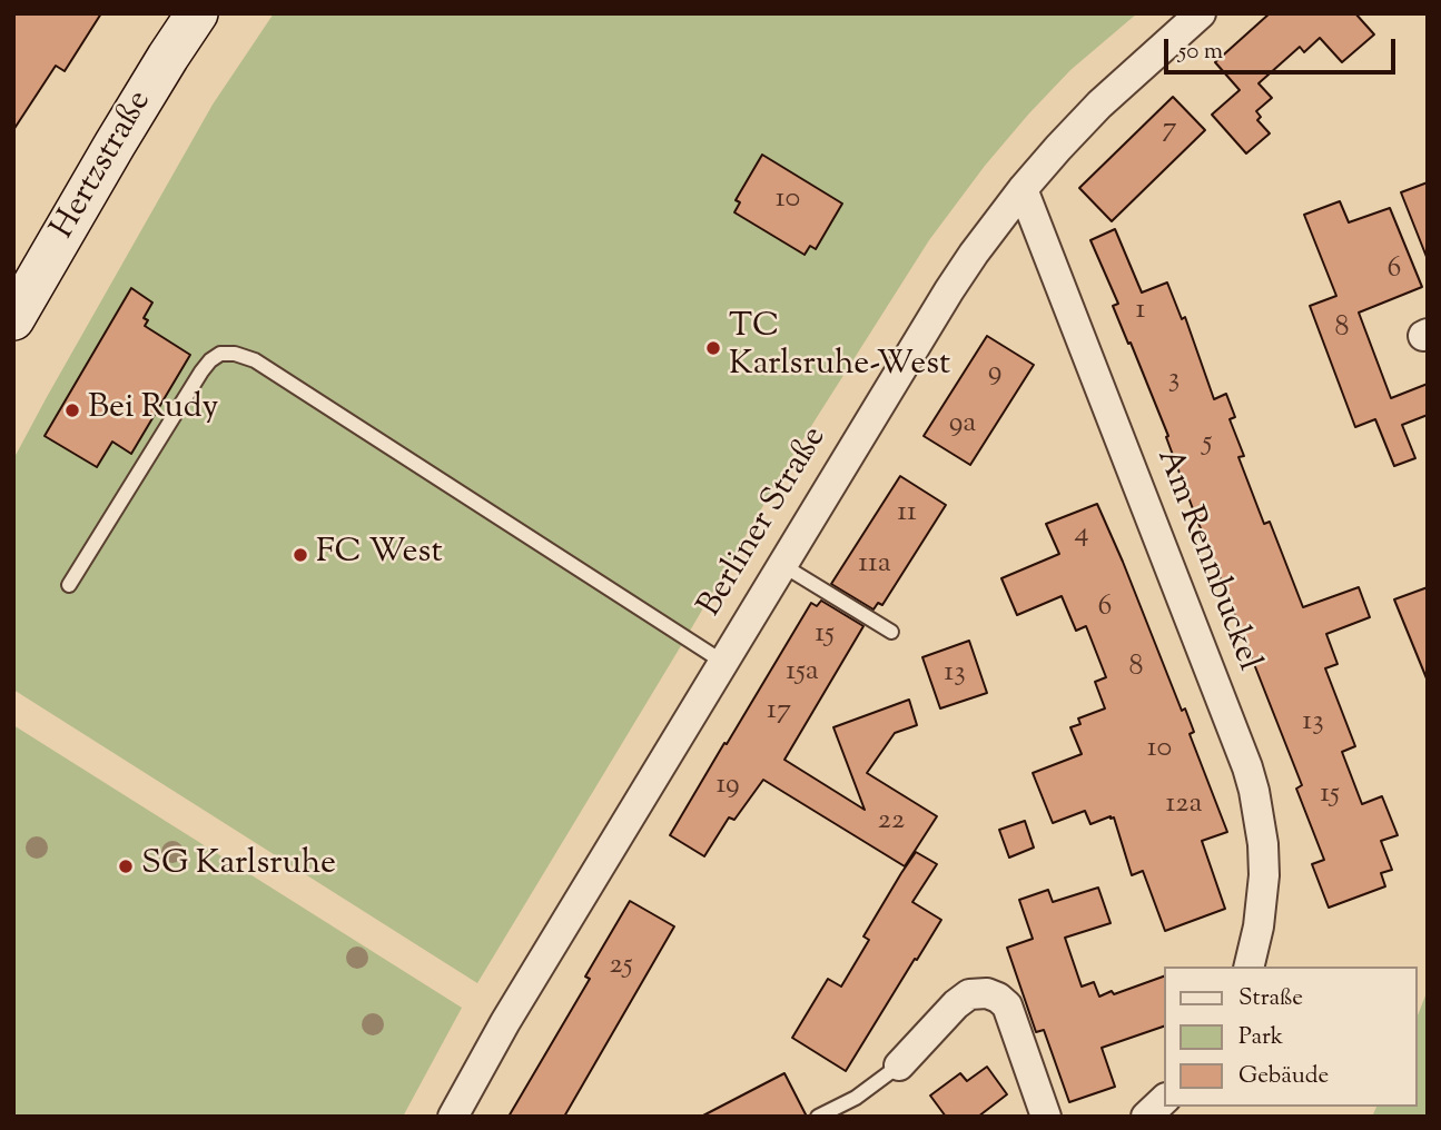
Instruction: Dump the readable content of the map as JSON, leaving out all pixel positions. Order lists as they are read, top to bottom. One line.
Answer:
{"streets":{"main road":["Hertzstraße"],"street":["Berliner Straße","Am Rennbuckel"]},"crossings":[["Berliner Straße","Am Rennbuckel"]],"places":["TC Karlsruhe-West","Bei Rudy","FC West","SG Karlsruhe"],"house_numbers":["7","10","6","1","8","9","3","9a","5","11","4","11a","6","15","8","15a","13","17","13","10","19","15","12a","22","25"],"legend":["Straße","Park","Gebäude"],"scale_bar":"50 m"}
